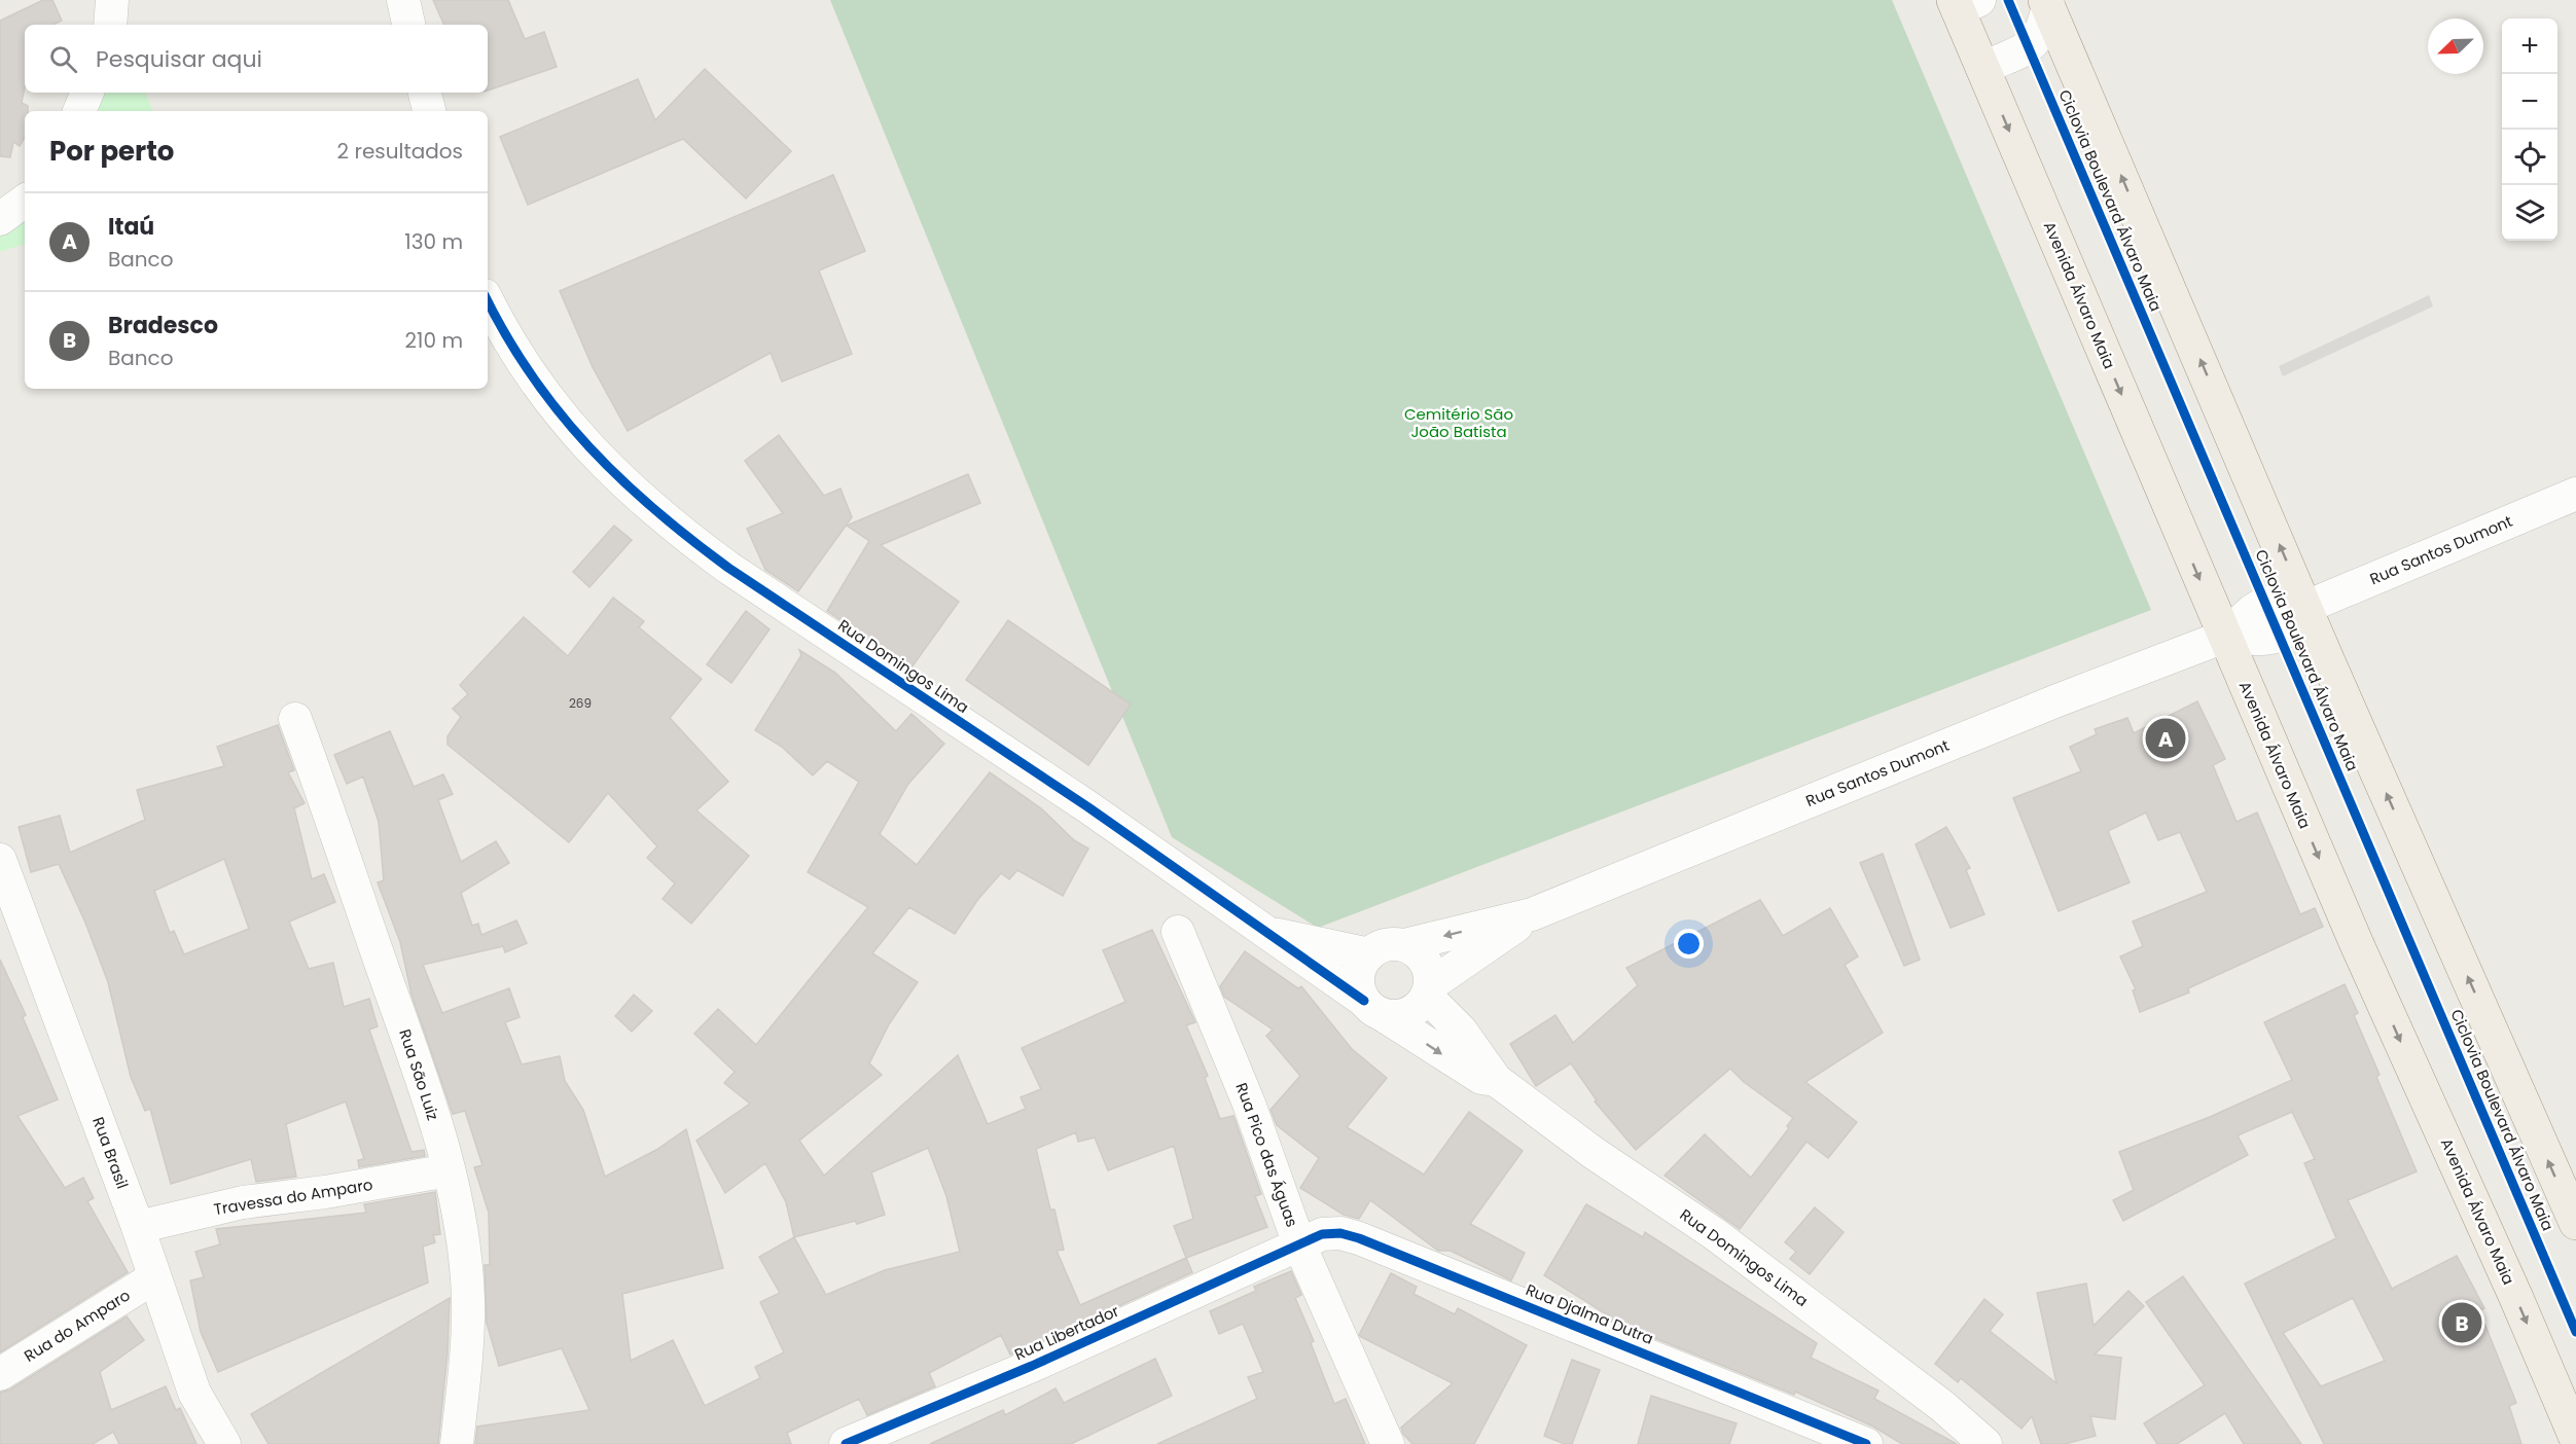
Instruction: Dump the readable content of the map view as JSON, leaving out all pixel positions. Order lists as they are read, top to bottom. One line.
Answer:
{"streets":{"main road":["Avenida Álvaro Maia"],"street":["Rua Santos Dumont","Rua Domingos Lima","Rua São Luiz","Rua Brasil","Rua Pico das Águas","Travessa do Amparo","Rua Djalma Dutra","Rua do Amparo","Rua Libertador"],"cycle path":["Ciclovia Boulevard Álvaro Maia"]},"crossings":[["Avenida Álvaro Maia","Rua Santos Dumont"],["Rua Santos Dumont","Rua Domingos Lima"],["Rua São Luiz","Travessa do Amparo"],["Rua Brasil","Travessa do Amparo"],["Rua Brasil","Rua do Amparo"],["Rua Pico das Águas","Rua Djalma Dutra"],["Rua Pico das Águas","Rua Libertador"],["Rua Djalma Dutra","Rua Libertador"]],"parks":["Cemitério São João Batista"],"house_numbers":["269"],"north":"bottom left","page":{"map_buttons":["+","−"],"search":"Pesquisar aqui","heading":["Por perto","2 resultados"],"list":[{"mark":"A","name":"Itaú","note":"Banco","value":"130 m"},{"mark":"B","name":"Bradesco","note":"Banco","value":"210 m"}],"pins":["A","B"]}}
